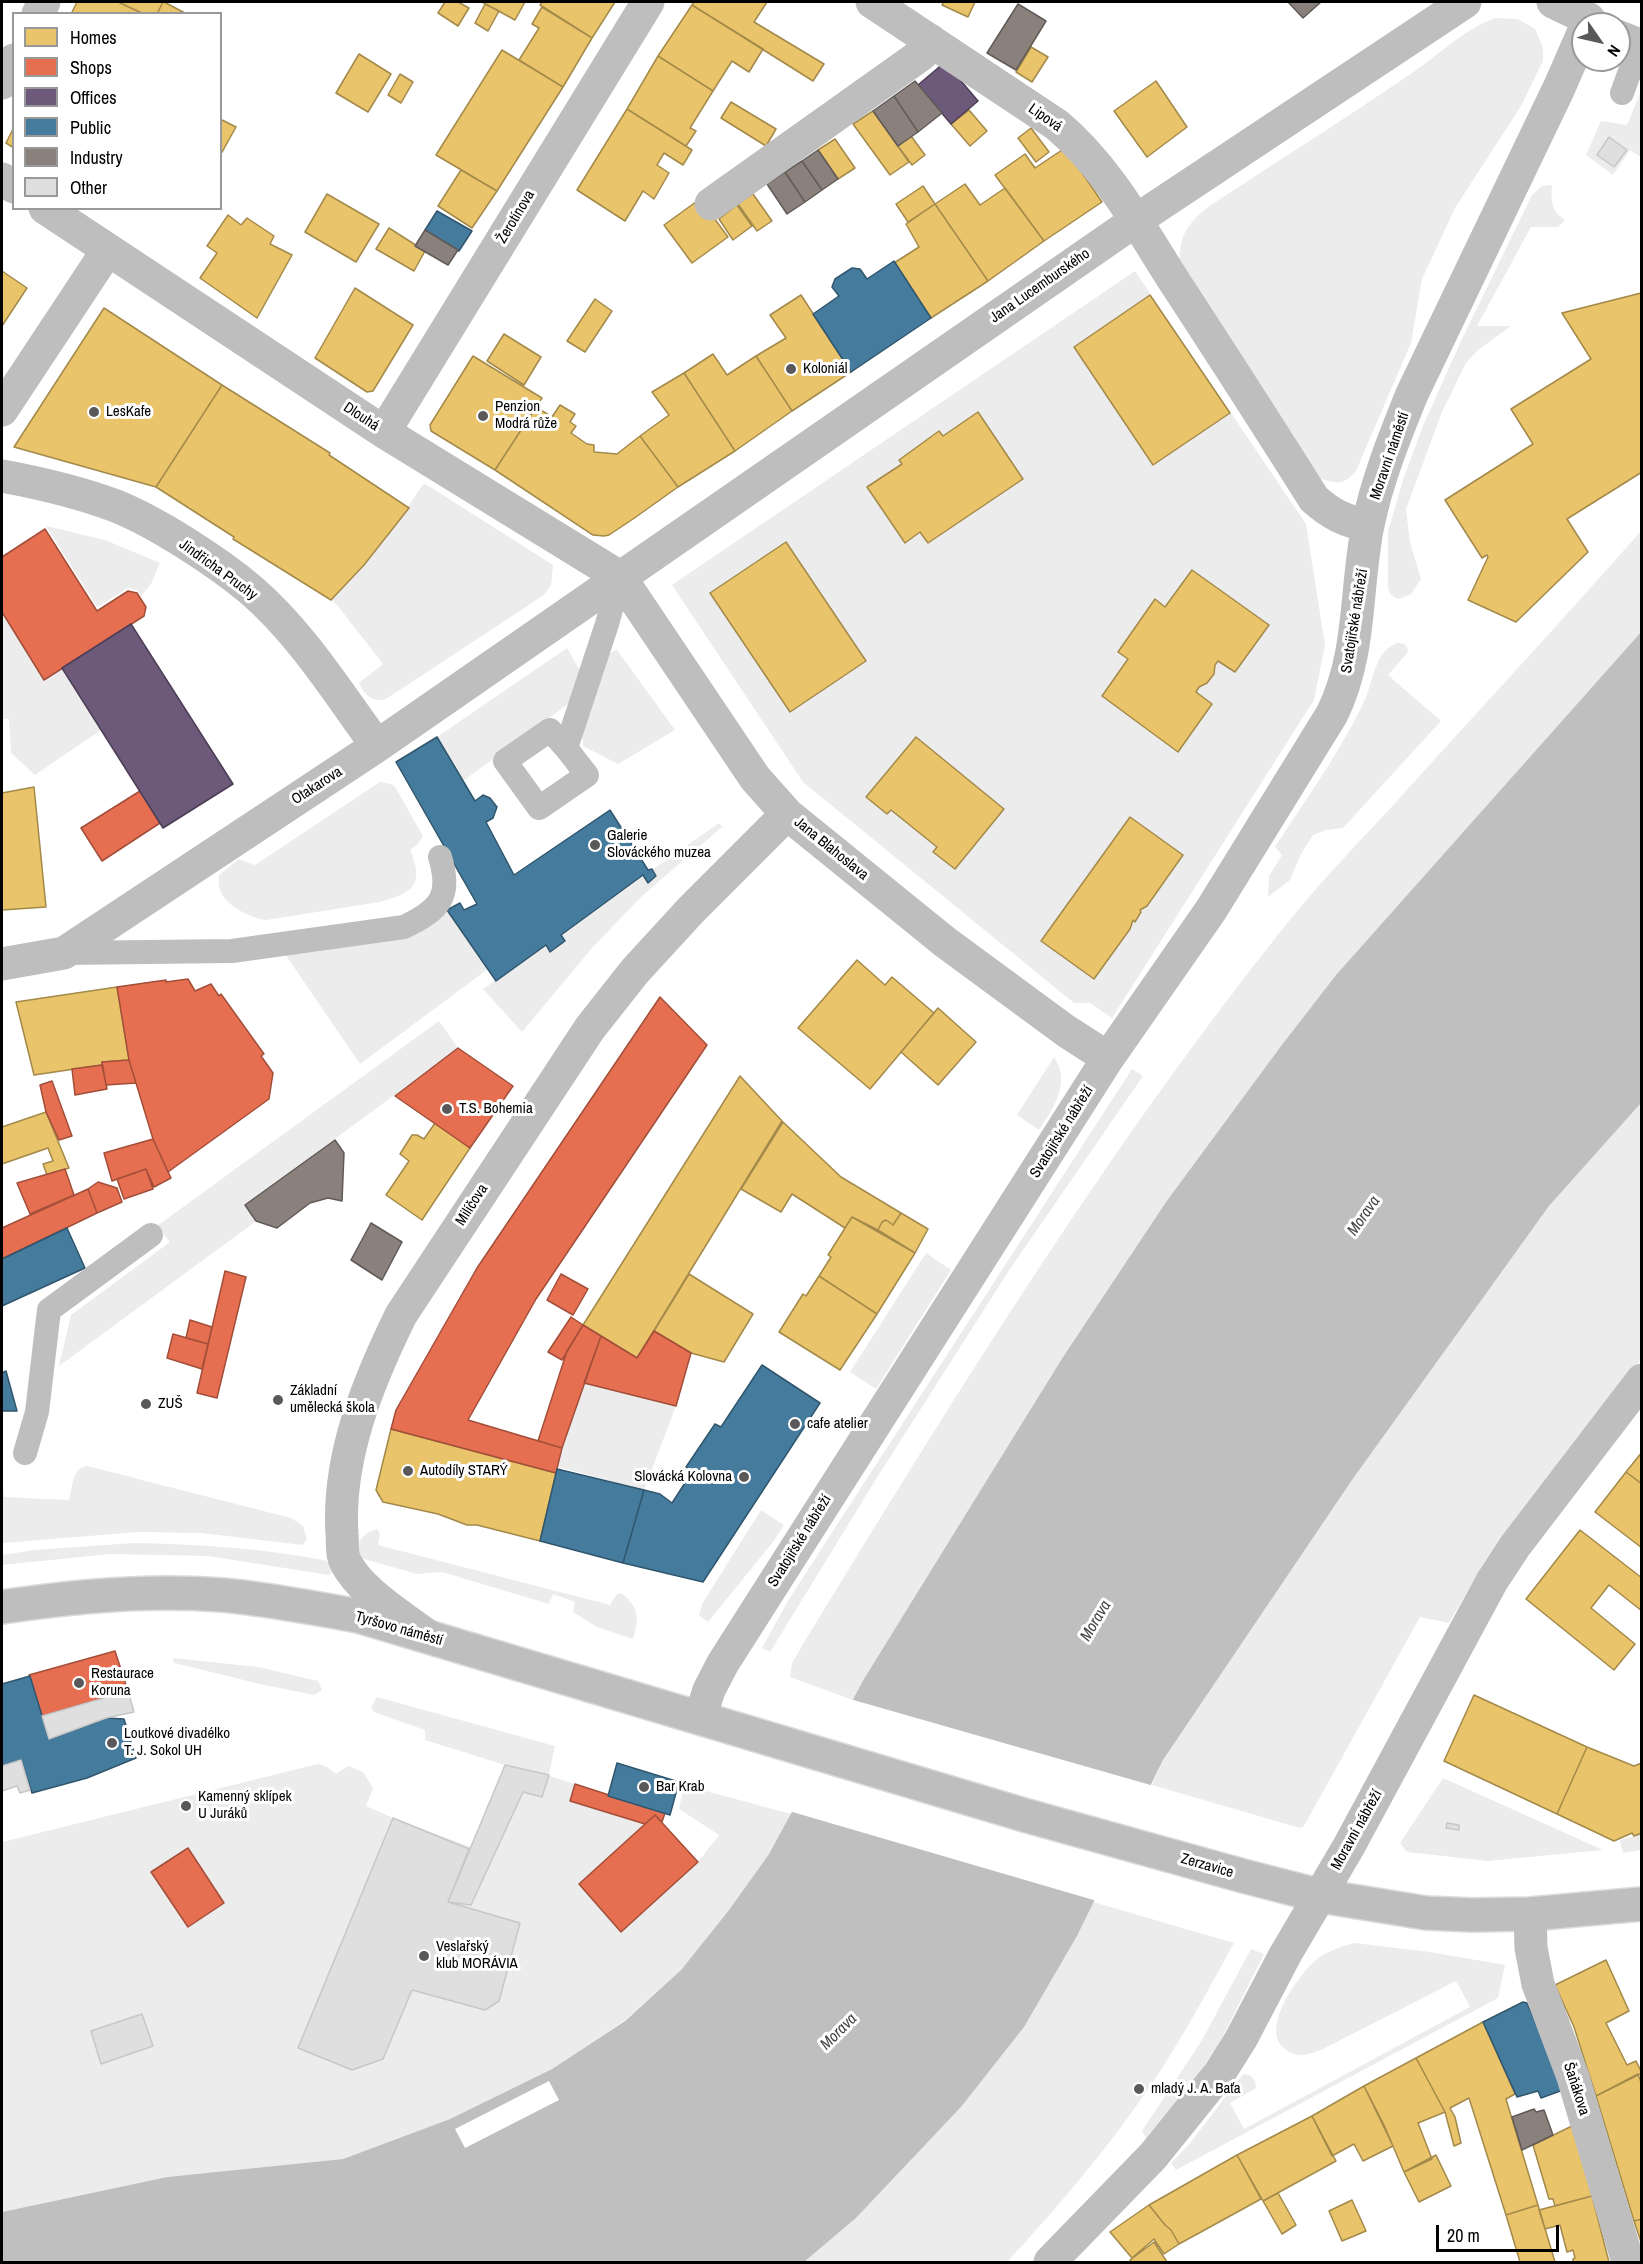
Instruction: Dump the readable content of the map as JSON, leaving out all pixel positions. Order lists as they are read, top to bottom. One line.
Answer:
{"streets":{"street":["Lipová","Žerotínova","Jana Lucemburského","Dlouhá","Moravní náměstí","Jindřicha Pruchy","Svatojiřské nábřeží","Otakarova","Jana Blahoslava","Milíčova","Tyršovo náměstí","Moravní nábřeží","Zerzavice","Šaňákova"]},"crossings":[["Lipová","Jana Lucemburského"],["Žerotínova","Dlouhá"],["Jana Lucemburského","Dlouhá"],["Jana Lucemburského","Otakarova"],["Jana Lucemburského","Jana Blahoslava"],["Dlouhá","Otakarova"],["Dlouhá","Jana Blahoslava"],["Moravní náměstí","Svatojiřské nábřeží"],["Jindřicha Pruchy","Otakarova"],["Svatojiřské nábřeží","Jana Blahoslava"],["Svatojiřské nábřeží","Tyršovo náměstí"],["Otakarova","Jana Blahoslava"],["Jana Blahoslava","Milíčova"],["Milíčova","Tyršovo náměstí"],["Tyršovo náměstí","Zerzavice"],["Moravní nábřeží","Zerzavice"],["Zerzavice","Šaňákova"]],"water":["Morava"],"places":["Koloniál","LesKafe","Penzion Modrá růže","Galerie Slováckého muzea","T.S. Bohemia","Základní umělecká škola","ZUŠ","cafe atelier","Autodíly STARÝ","Slovácká Kolovna","Restaurace Koruna","Loutkové divadélko T. J. Sokol UH","Bar Krab","Kamenný sklípek U Juráků","Veslařský klub MORÁVIA","mladý J. A. Baťa"],"legend":["Homes","Shops","Offices","Public","Industry","Other"],"scale_bar":"20 m","north":"bottom right"}
